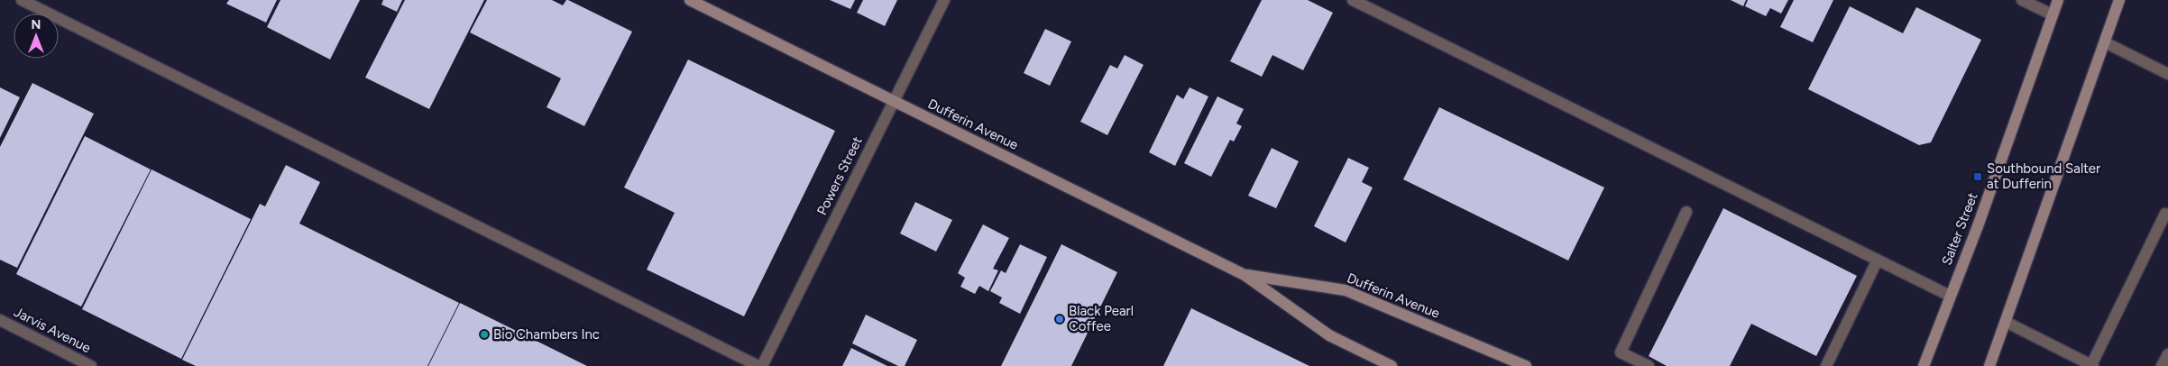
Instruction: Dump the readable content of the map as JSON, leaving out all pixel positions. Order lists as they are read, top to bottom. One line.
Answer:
{"streets":{"main road":["Dufferin Avenue","Salter Street"],"street":["Powers Street","Jarvis Avenue"]},"crossings":[["Dufferin Avenue","Powers Street"]],"places":{"transit":["Southbound Salter at Dufferin"],"other":["Black Pearl Coffee","Bio Chambers Inc"]},"north":"top"}
